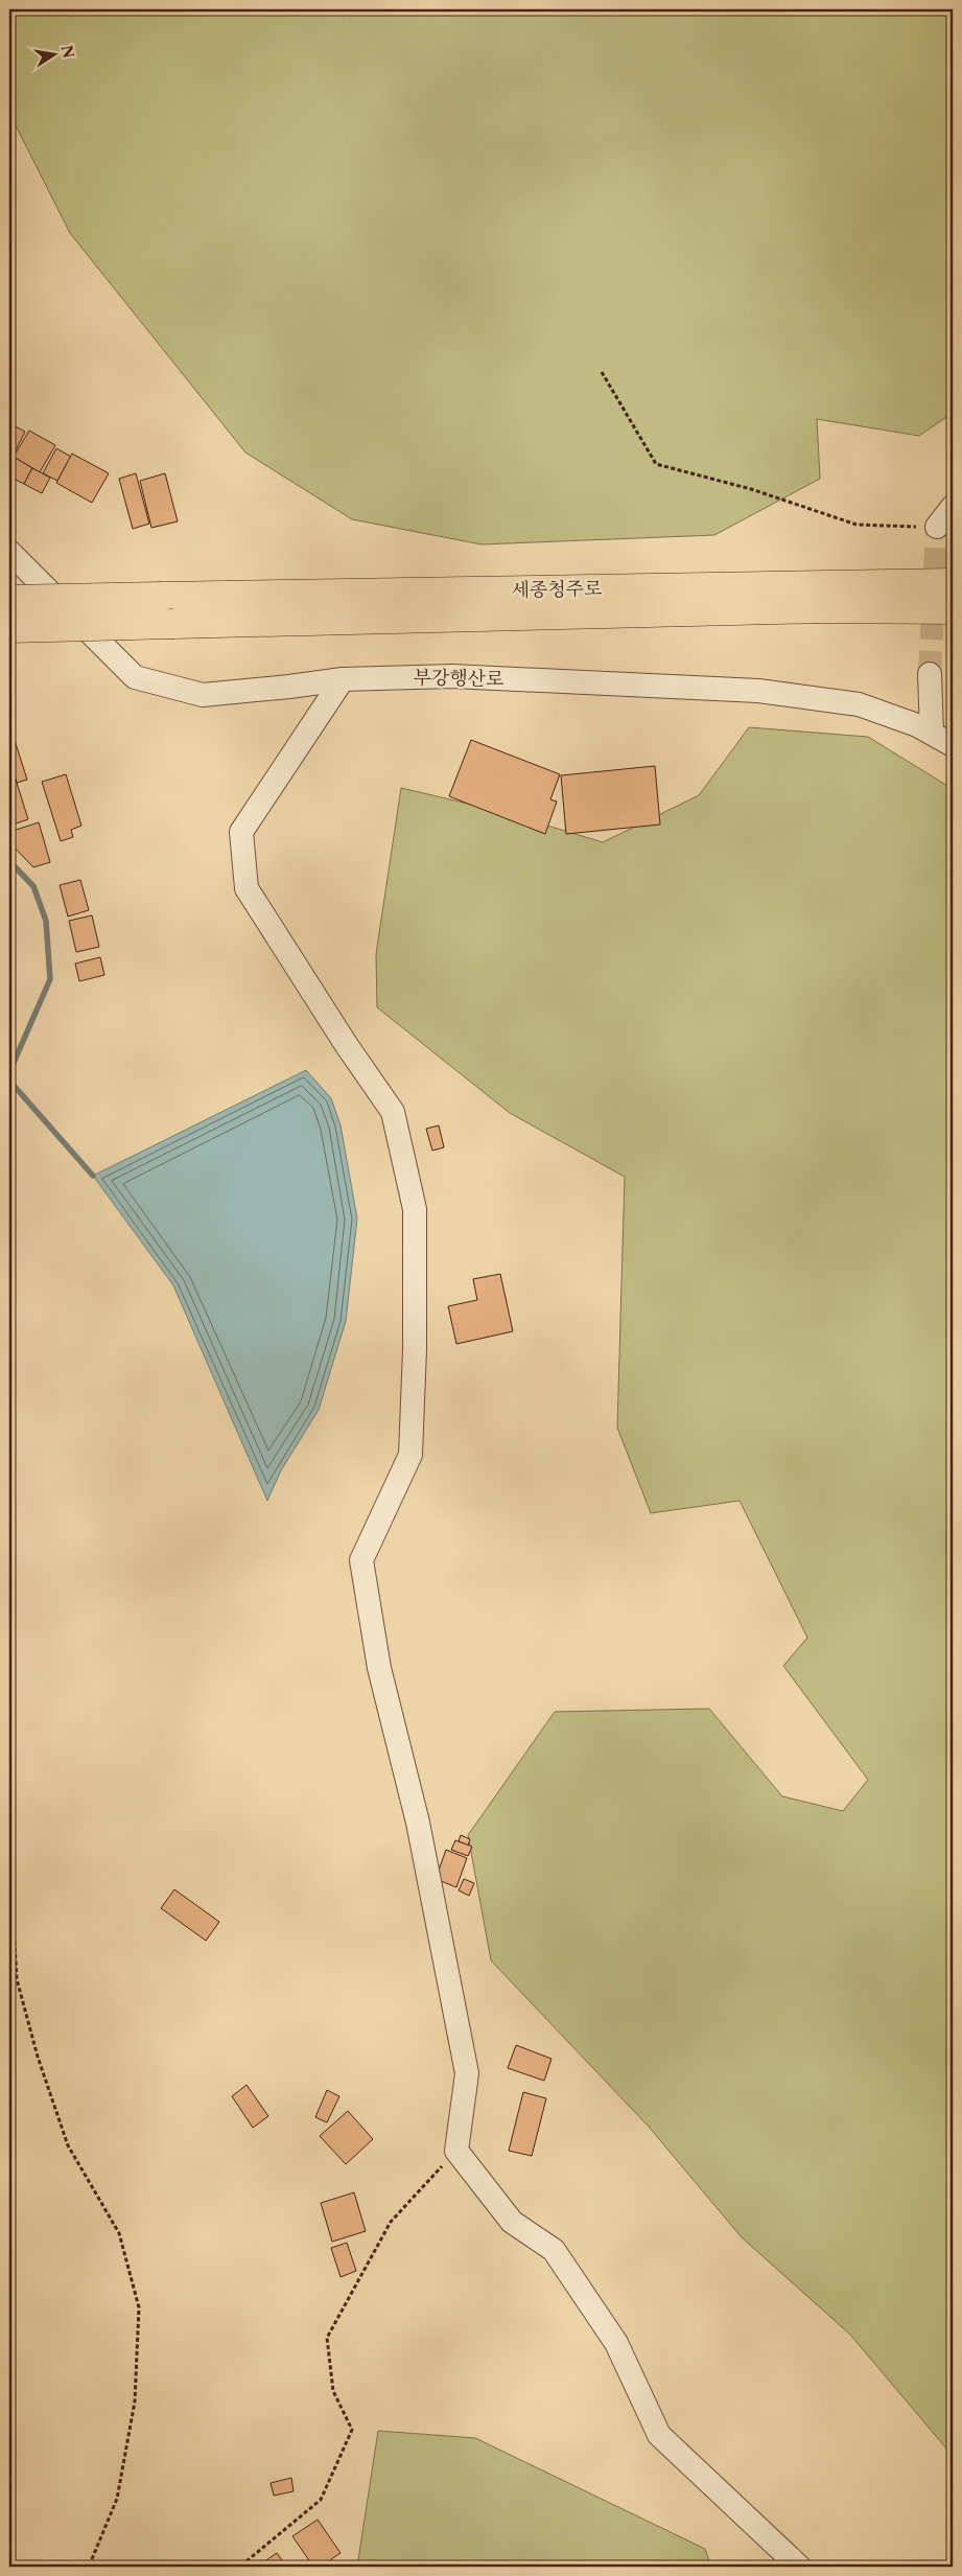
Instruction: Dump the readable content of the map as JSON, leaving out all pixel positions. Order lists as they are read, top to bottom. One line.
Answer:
{"streets":{"highway":["세종청주로"],"street":["부강행산로"]},"north":"right"}
